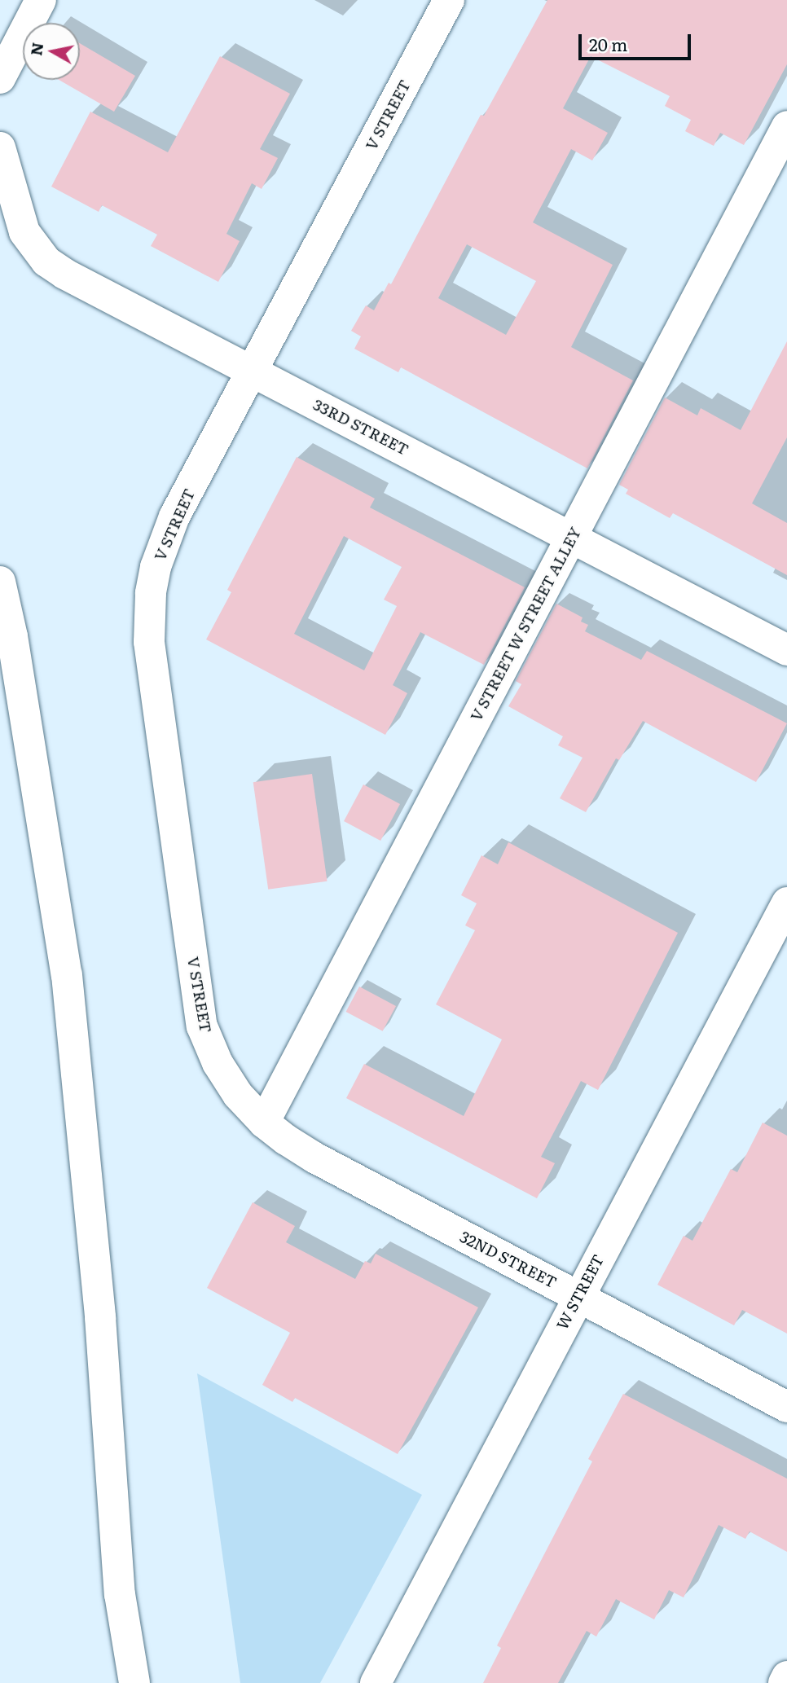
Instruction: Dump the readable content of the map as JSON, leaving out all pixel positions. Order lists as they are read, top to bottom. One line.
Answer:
{"streets":{"main road":["V STREET","33RD STREET","V STREET W STREET ALLEY","32ND STREET","W STREET"]},"crossings":[["V STREET","33RD STREET"],["V STREET","V STREET W STREET ALLEY"],["V STREET","32ND STREET"],["33RD STREET","V STREET W STREET ALLEY"],["V STREET W STREET ALLEY","32ND STREET"],["32ND STREET","W STREET"]],"scale_bar":"20 m","north":"left"}
